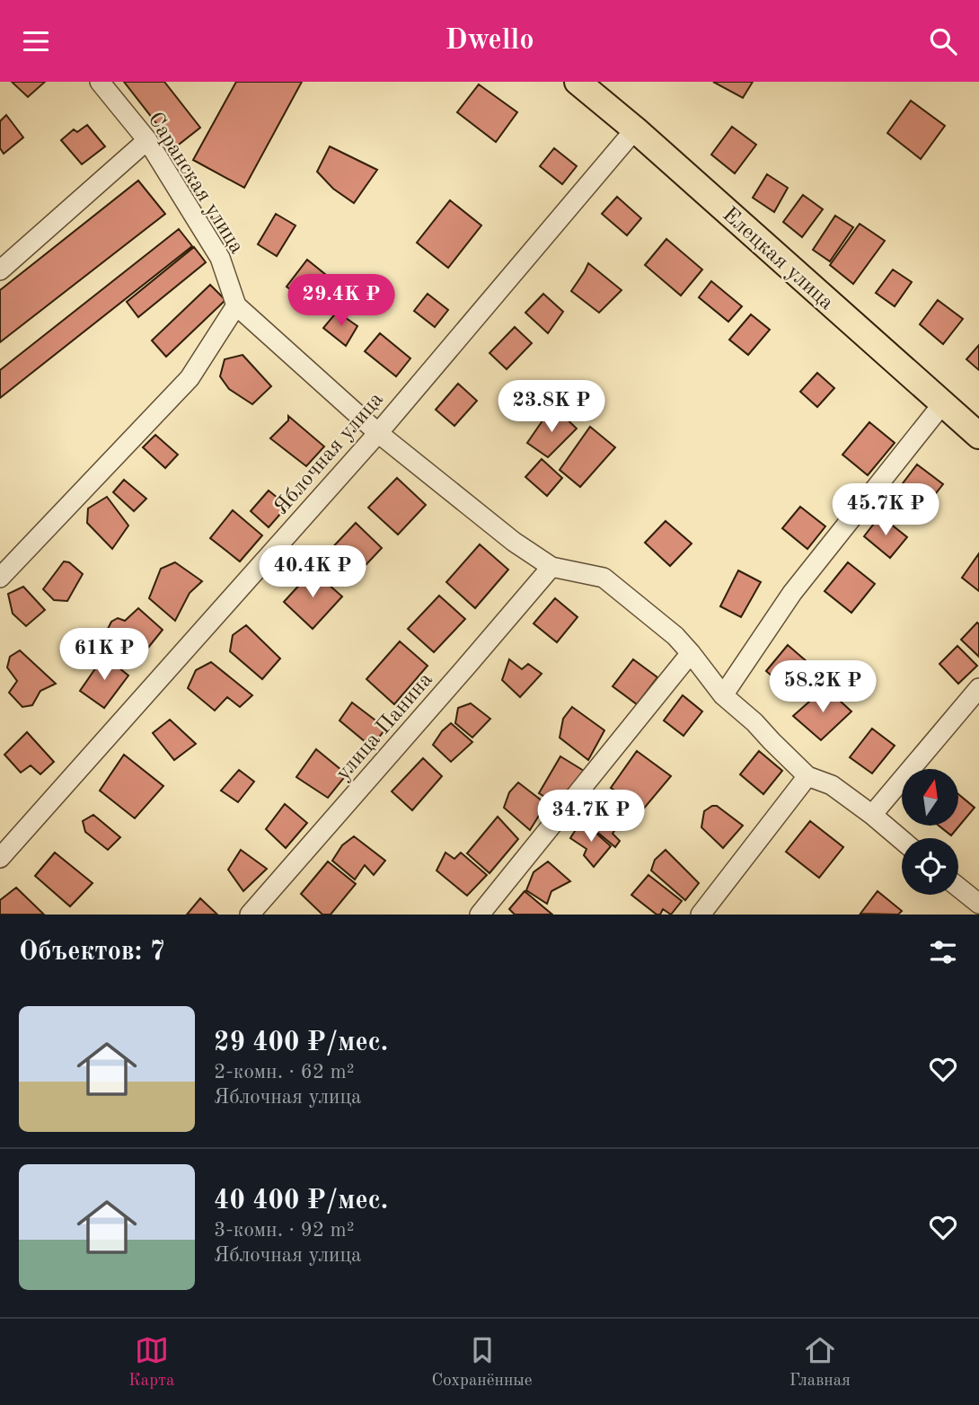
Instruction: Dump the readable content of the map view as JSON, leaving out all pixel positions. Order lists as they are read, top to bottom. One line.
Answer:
{"streets":{"main road":["Елецкая улица"],"street":["Саранская улица","Яблочная улица","улица Панина"]},"crossings":[["Саранская улица","Яблочная улица"],["Саранская улица","улица Панина"],["Елецкая улица","Яблочная улица"]],"north":"top","page":{"header":"Dwello","price":["29.4K ₽","23.8K ₽","45.7K ₽","40.4K ₽","61K ₽","58.2K ₽","34.7K ₽"],"heading":"Объектов: 7","list":[{"name":"29 400 ₽/мес.","note":"2-комн. · 62 m² · Яблочная улица"},{"name":"40 400 ₽/мес.","note":"3-комн. · 92 m² · Яблочная улица"}],"tabs":["Карта","Сохранённые","Главная"]}}
